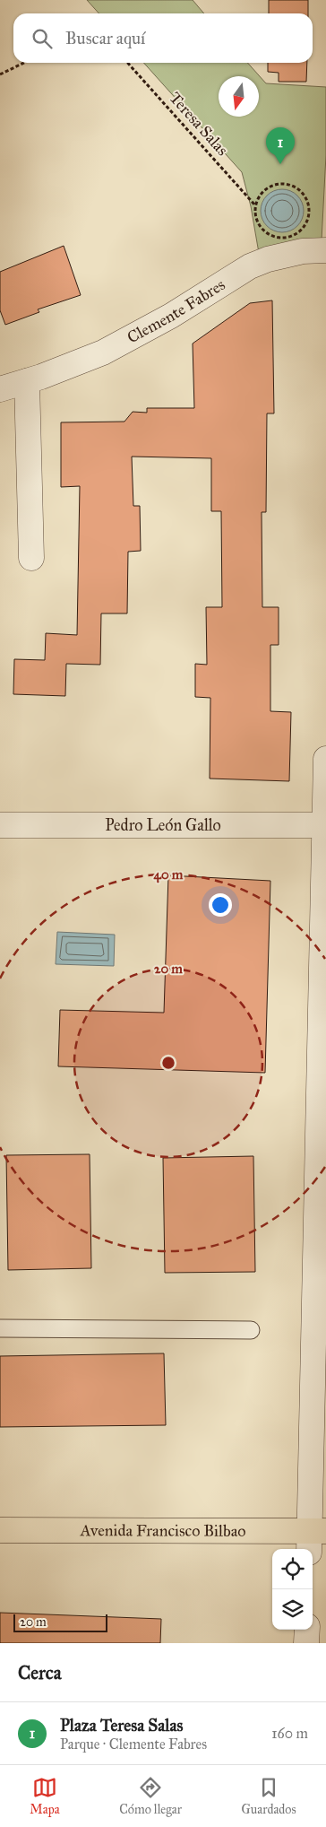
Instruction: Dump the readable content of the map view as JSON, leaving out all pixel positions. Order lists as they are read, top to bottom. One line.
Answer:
{"streets":{"main road":["Avenida Francisco Bilbao"],"street":["Clemente Fabres","Pedro León Gallo"],"path":["Teresa Salas"]},"scale_bar":"20 m","north":"bottom","page":{"search":"Buscar aquí","pins":"1","scale":"20 m","heading":"Cerca","list":[{"mark":"1","name":"Plaza Teresa Salas","note":"Parque · Clemente Fabres","value":"160 m"}],"nav":["Mapa","Cómo llegar","Guardados"]},"rings":["40 m","20 m"]}
